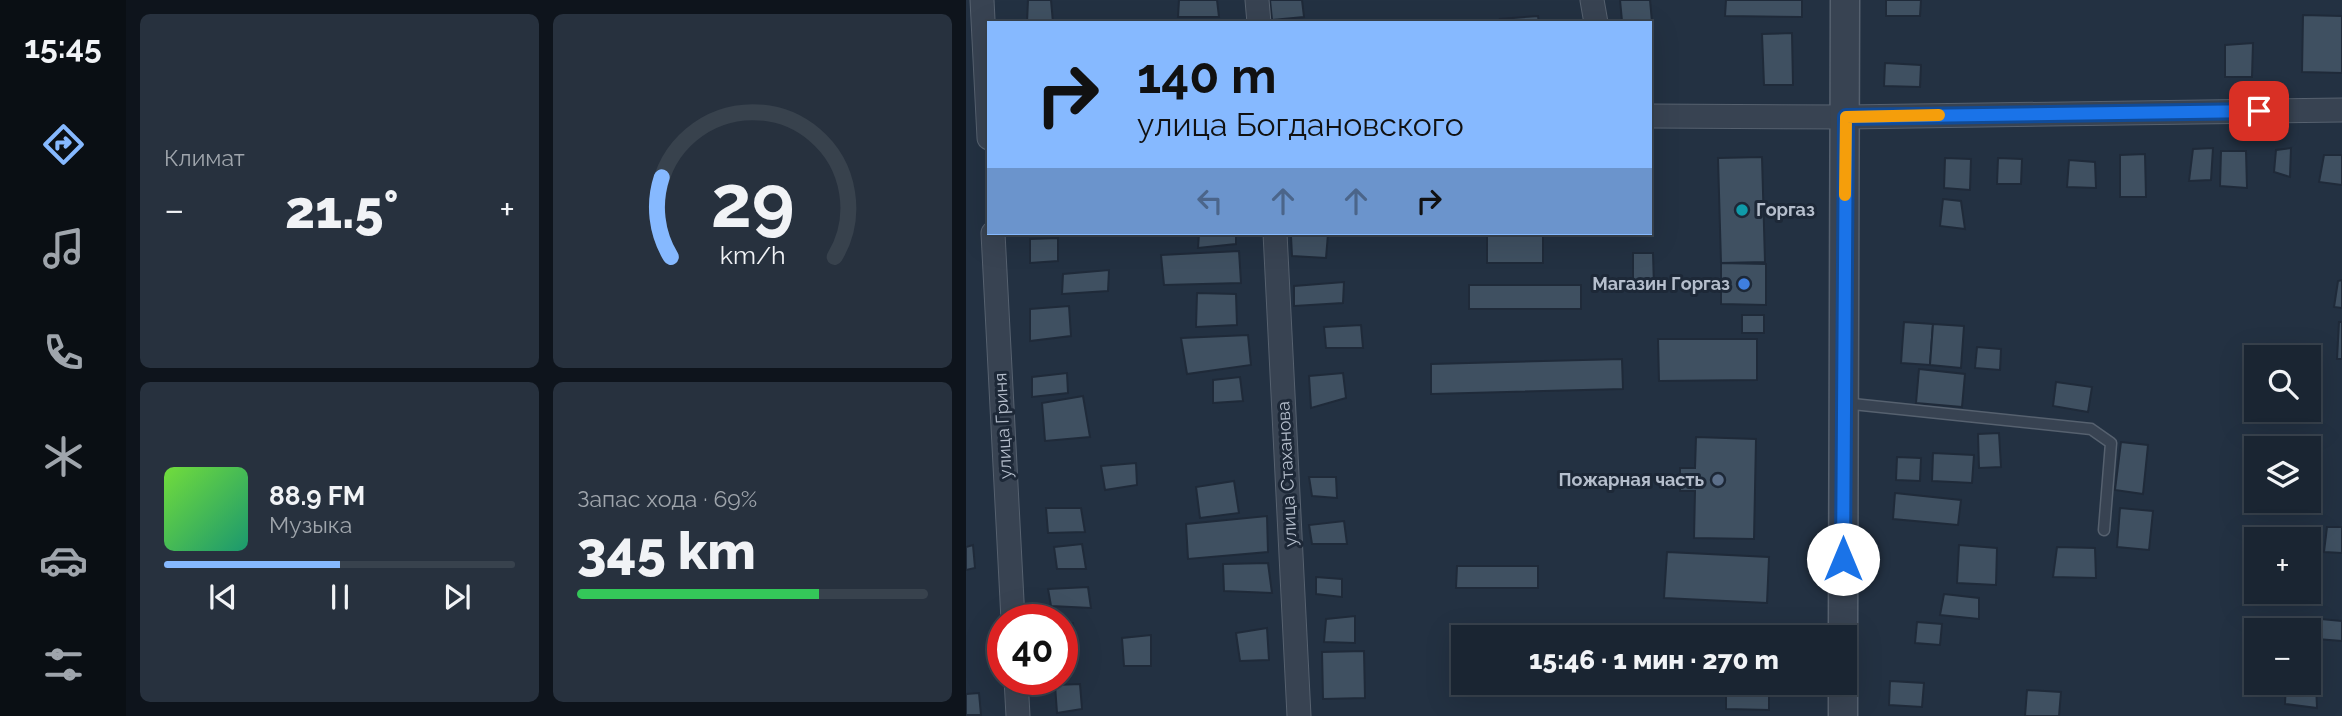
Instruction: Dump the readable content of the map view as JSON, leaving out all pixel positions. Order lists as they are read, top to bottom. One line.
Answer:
{"streets":{"street":["улица Гриня","улица Стаханова"]},"places":["Горгаз","Магазин Горгаз","Пожарная часть"],"page":{"tabs":"15:45","tile":["Климат",["Запас хода · 69%","345 km"]],"turn":["140 m","улица Богдановского"],"heat":["−","21.5°","+"],"map_buttons":["+","−"],"song":["88.9 FM","Музыка"],"limit":"40","trip":"15:46 · 1 мин · 270 m","gauge":["29","km/h"]}}
